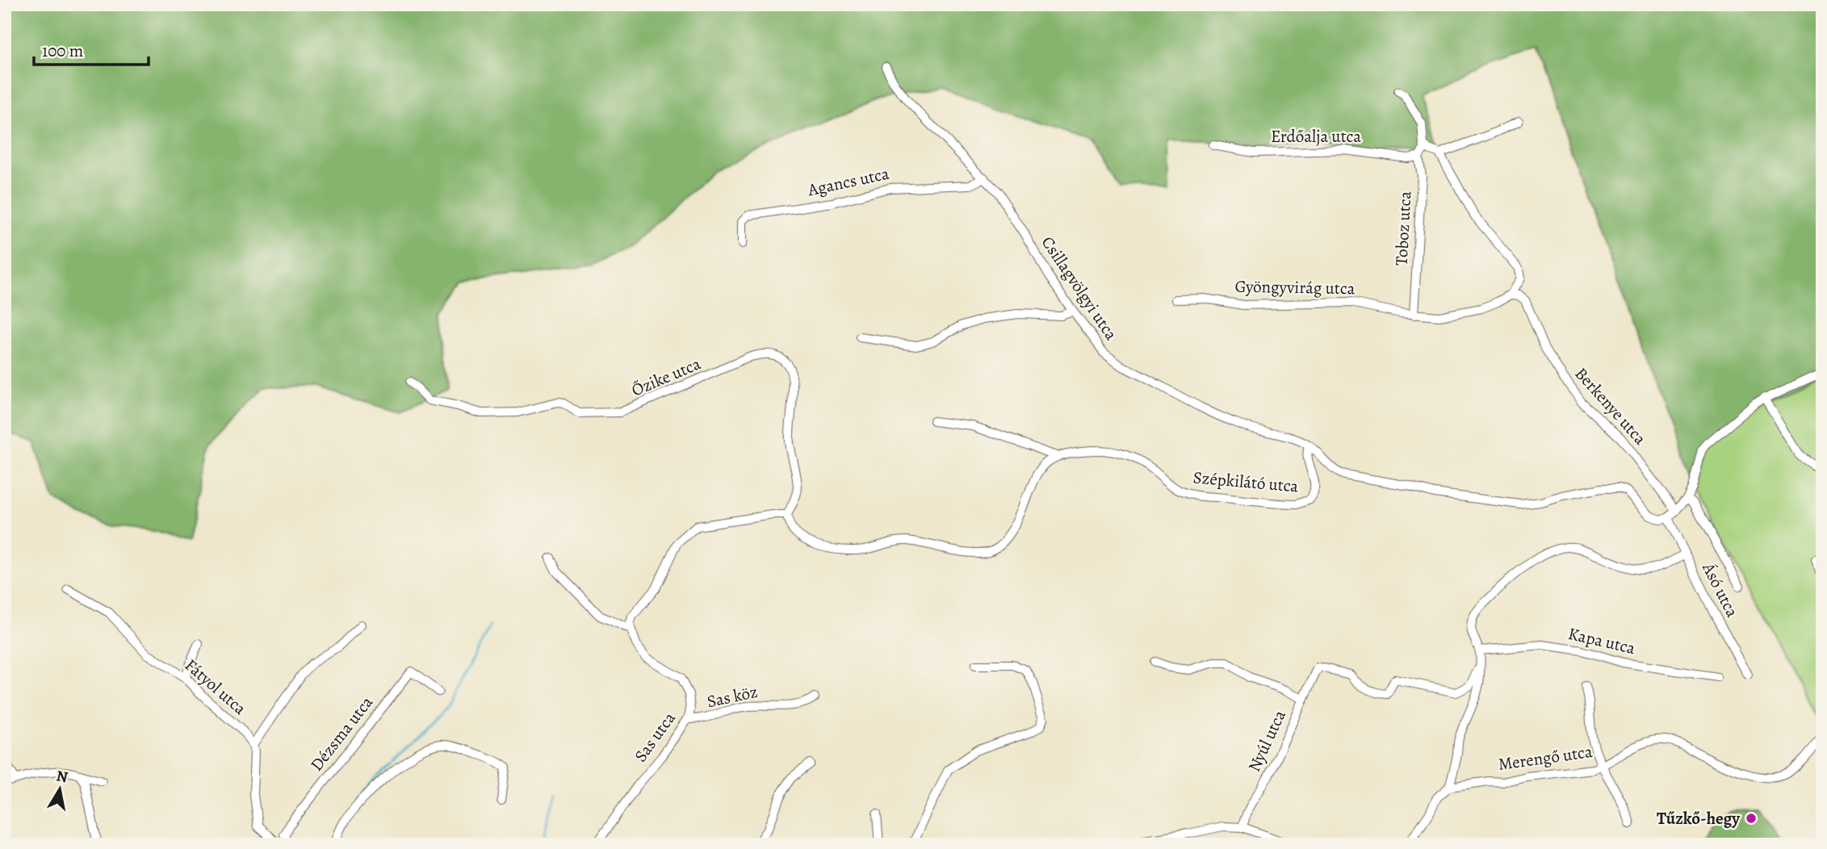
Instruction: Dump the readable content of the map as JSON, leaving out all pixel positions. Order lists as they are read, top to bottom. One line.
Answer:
{"streets":{"street":["Erdőalja utca","Agancs utca","Toboz utca","Gyöngyvirág utca","Csillagvölgyi utca","Őzike utca","Berkenye utca","Szépkilátó utca","Ásó utca","Kapa utca","Fátyol utca","Sas köz","Dézsma utca","Sas utca","Nyúl utca","Merengő utca"]},"crossings":[["Erdőalja utca","Toboz utca"],["Agancs utca","Csillagvölgyi utca"],["Toboz utca","Gyöngyvirág utca"],["Gyöngyvirág utca","Berkenye utca"],["Csillagvölgyi utca","Szépkilátó utca"],["Sas köz","Sas utca"]],"places":["Tűzkő-hegy"],"scale_bar":"100 m","north":"top"}
